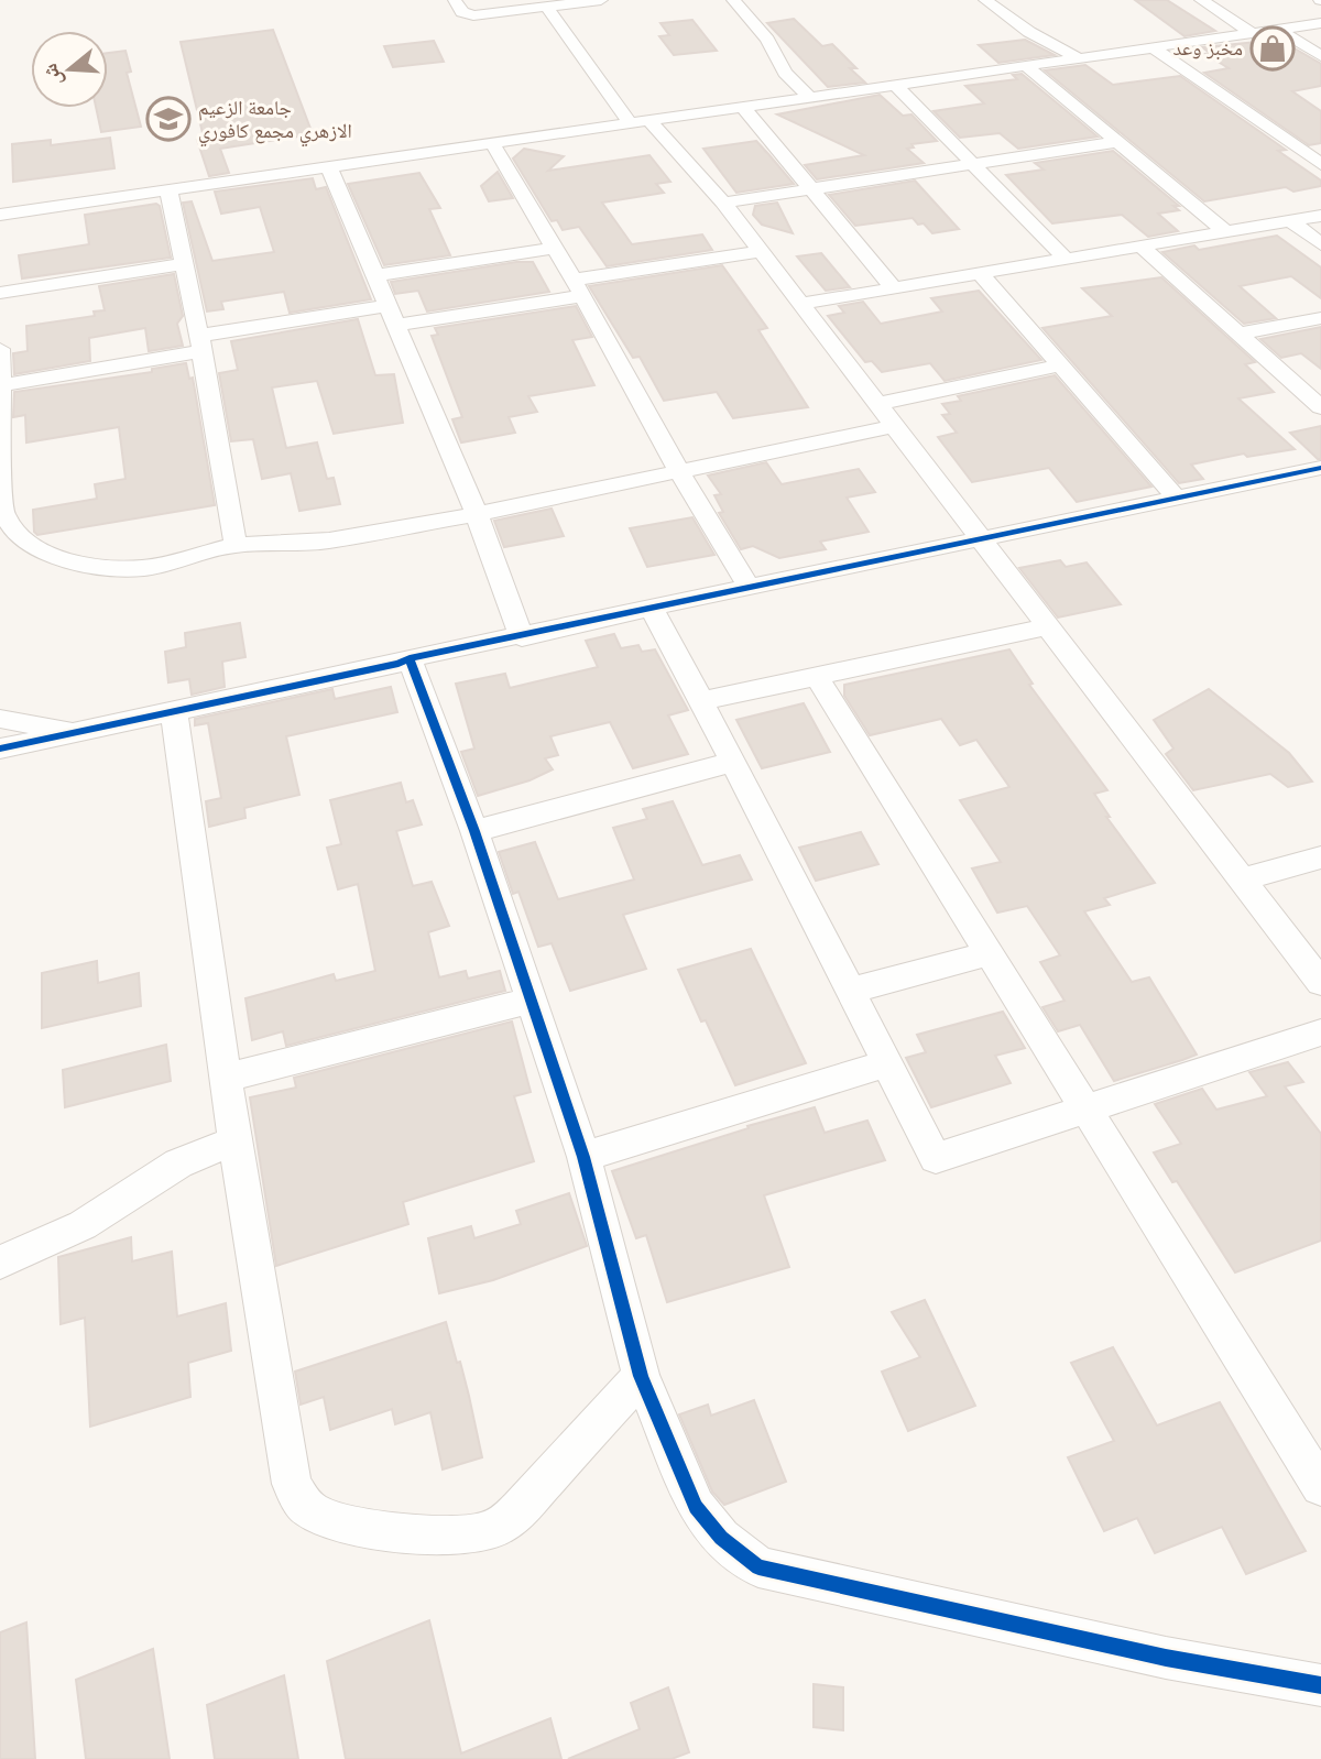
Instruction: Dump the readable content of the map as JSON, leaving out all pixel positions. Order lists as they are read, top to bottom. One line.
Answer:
{"places":{"shop":["مخبز وعد"],"school or university":["جامعة الزعيم الازهري مجمع كافوري"]},"north":"left"}
